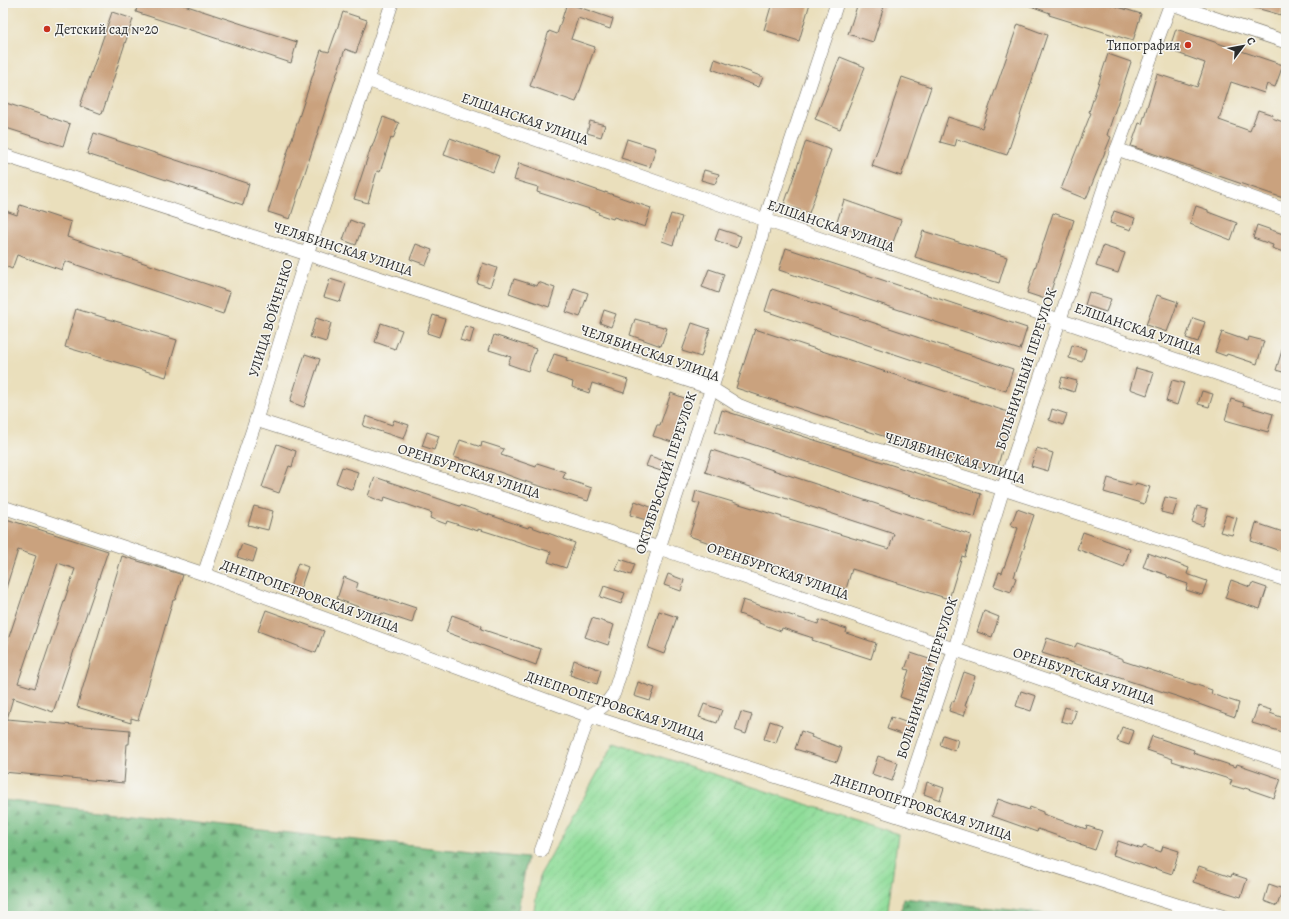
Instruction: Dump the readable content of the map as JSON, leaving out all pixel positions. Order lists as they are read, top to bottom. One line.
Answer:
{"streets":{"street":["ЕЛШАНСКАЯ УЛИЦА","ЧЕЛЯБИНСКАЯ УЛИЦА","УЛИЦА ВОЙЧЕНКО","БОЛЬНИЧНЫЙ ПЕРЕУЛОК","ОРЕНБУРГСКАЯ УЛИЦА","ОКТЯБРЬСКИЙ ПЕРЕУЛОК","ДНЕПРОПЕТРОВСКАЯ УЛИЦА"]},"crossings":[["ЕЛШАНСКАЯ УЛИЦА","УЛИЦА ВОЙЧЕНКО"],["ЕЛШАНСКАЯ УЛИЦА","БОЛЬНИЧНЫЙ ПЕРЕУЛОК"],["ЕЛШАНСКАЯ УЛИЦА","ОКТЯБРЬСКИЙ ПЕРЕУЛОК"],["ЧЕЛЯБИНСКАЯ УЛИЦА","УЛИЦА ВОЙЧЕНКО"],["ЧЕЛЯБИНСКАЯ УЛИЦА","БОЛЬНИЧНЫЙ ПЕРЕУЛОК"],["ЧЕЛЯБИНСКАЯ УЛИЦА","ОКТЯБРЬСКИЙ ПЕРЕУЛОК"],["УЛИЦА ВОЙЧЕНКО","ОРЕНБУРГСКАЯ УЛИЦА"],["УЛИЦА ВОЙЧЕНКО","ДНЕПРОПЕТРОВСКАЯ УЛИЦА"],["БОЛЬНИЧНЫЙ ПЕРЕУЛОК","ОРЕНБУРГСКАЯ УЛИЦА"],["БОЛЬНИЧНЫЙ ПЕРЕУЛОК","ДНЕПРОПЕТРОВСКАЯ УЛИЦА"],["ОРЕНБУРГСКАЯ УЛИЦА","ОКТЯБРЬСКИЙ ПЕРЕУЛОК"],["ОКТЯБРЬСКИЙ ПЕРЕУЛОК","ДНЕПРОПЕТРОВСКАЯ УЛИЦА"]],"places":["Детский сад №20","Типография"],"north":"top right"}
